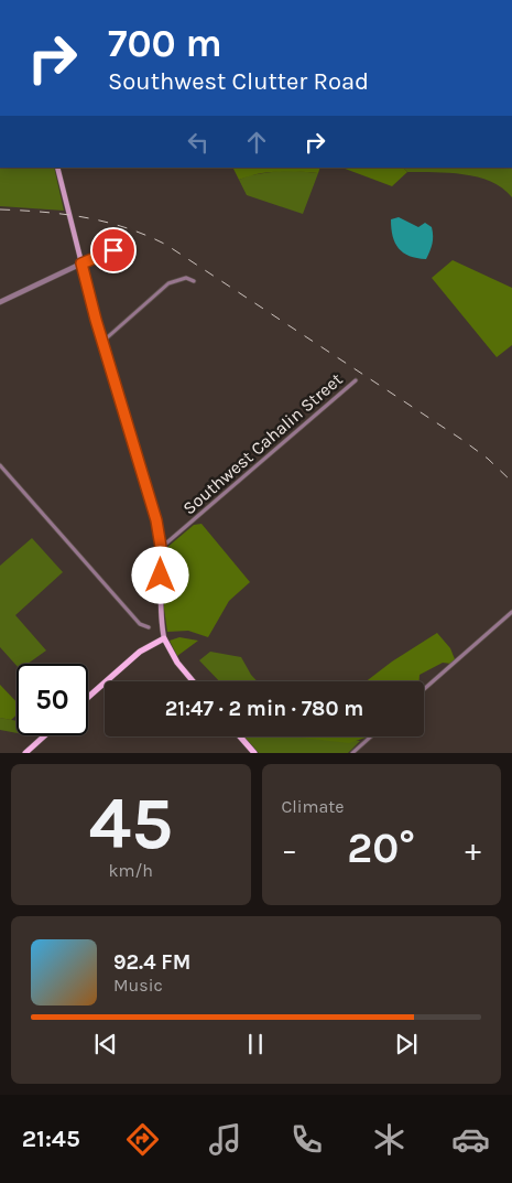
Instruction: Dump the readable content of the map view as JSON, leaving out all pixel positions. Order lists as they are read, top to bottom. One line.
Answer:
{"streets":{"street":["Southwest Cahalin Street"]},"page":{"turn":["700 m","Southwest Clutter Road"],"limit":"50","trip":"21:47 · 2 min · 780 m","tile":[["45","km/h"],"Climate"],"heat":["−","20°","+"],"song":["92.4 FM","Music"],"tabs":"21:45"}}
